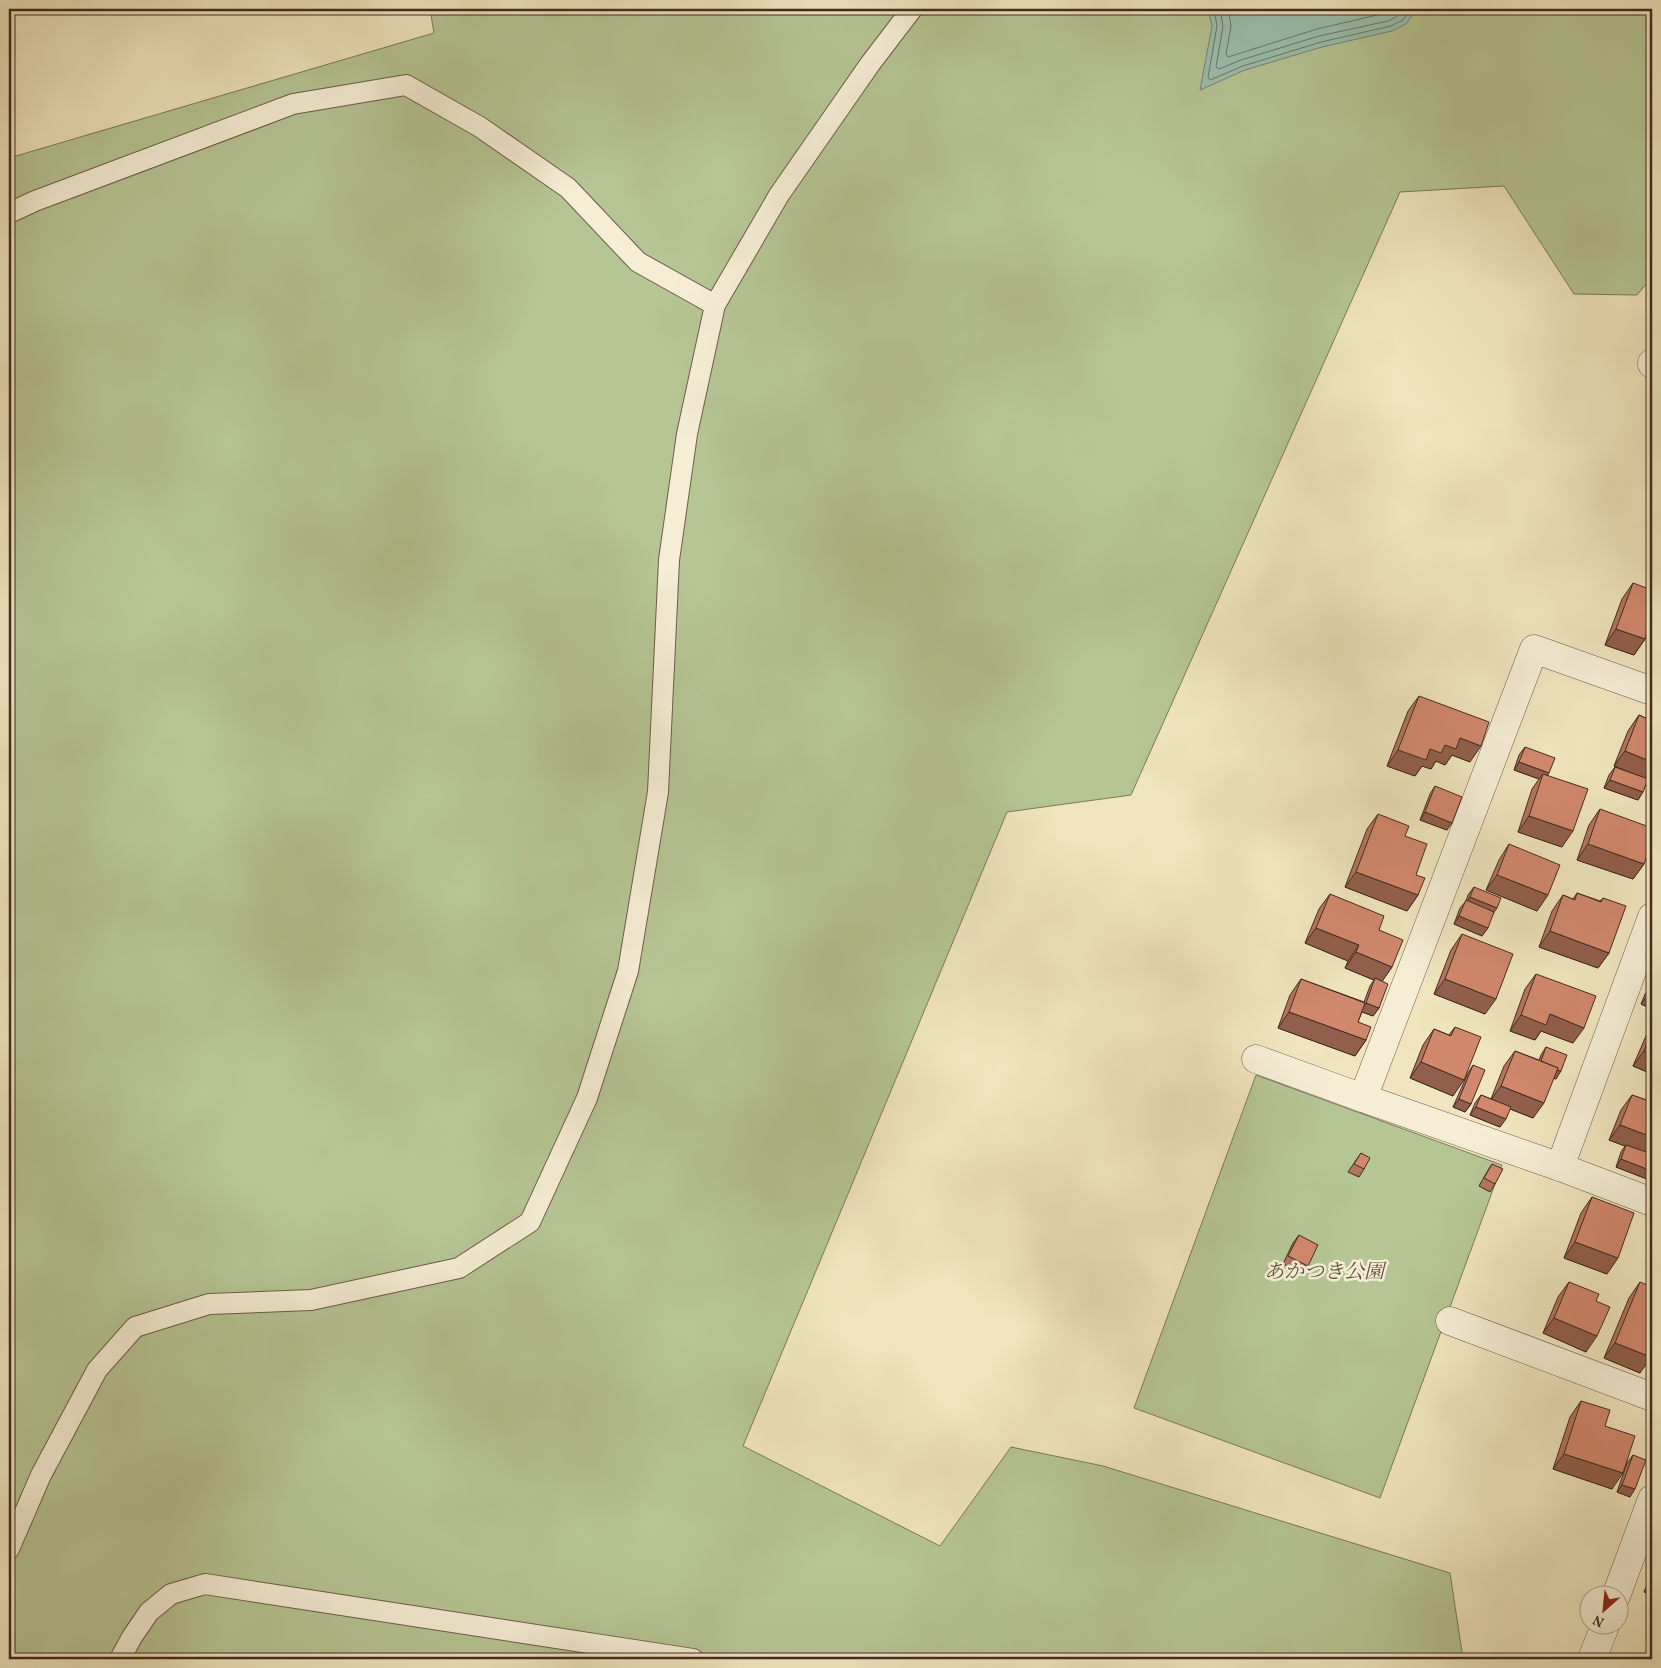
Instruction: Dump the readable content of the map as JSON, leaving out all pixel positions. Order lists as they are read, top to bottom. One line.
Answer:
{"parks":["あかつき公園"],"north":"bottom left"}
